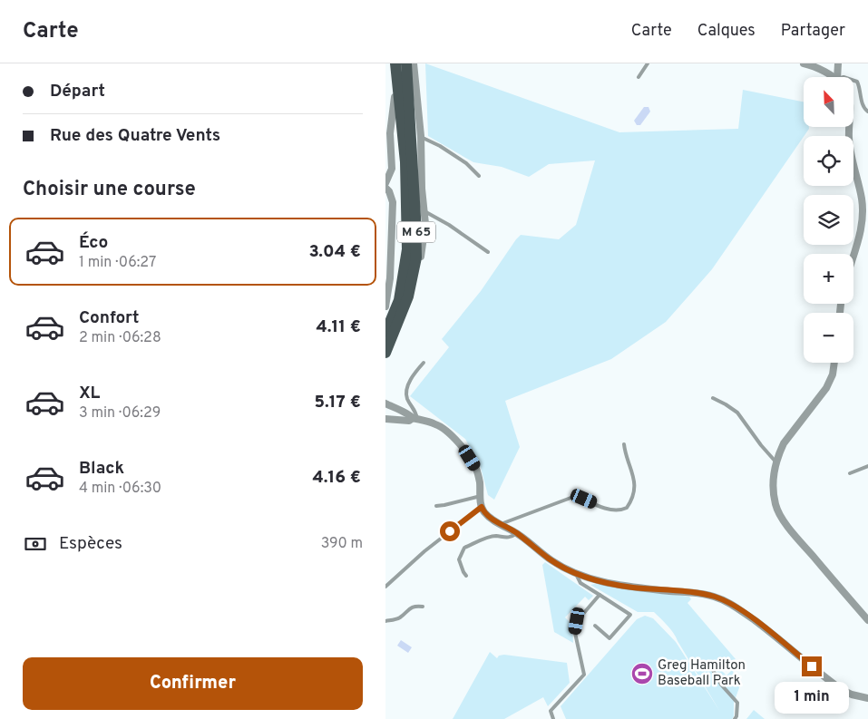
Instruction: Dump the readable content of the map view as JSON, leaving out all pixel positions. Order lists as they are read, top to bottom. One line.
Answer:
{"streets":{"main road":["M 65"]},"places":{"sports":["Greg Hamilton Baseball Park"]},"north":"top left","page":{"header":"Carte","nav":["Carte","Calques","Partager"],"banner":["Départ","Rue des Quatre Vents"],"map_buttons":["+","−"],"heading":"Choisir une course","list":[{"name":"Éco","note":"1 min · 06:27","value":"3.04 €"},{"name":"Confort","note":"2 min · 06:28","value":"4.11 €"},{"name":"XL","note":"3 min · 06:29","value":"5.17 €"},{"name":"Black","note":"4 min · 06:30","value":"4.16 €"}],"pay":["Espèces","390 m"],"buttons":"Confirmer","bubble":"1 min"}}
